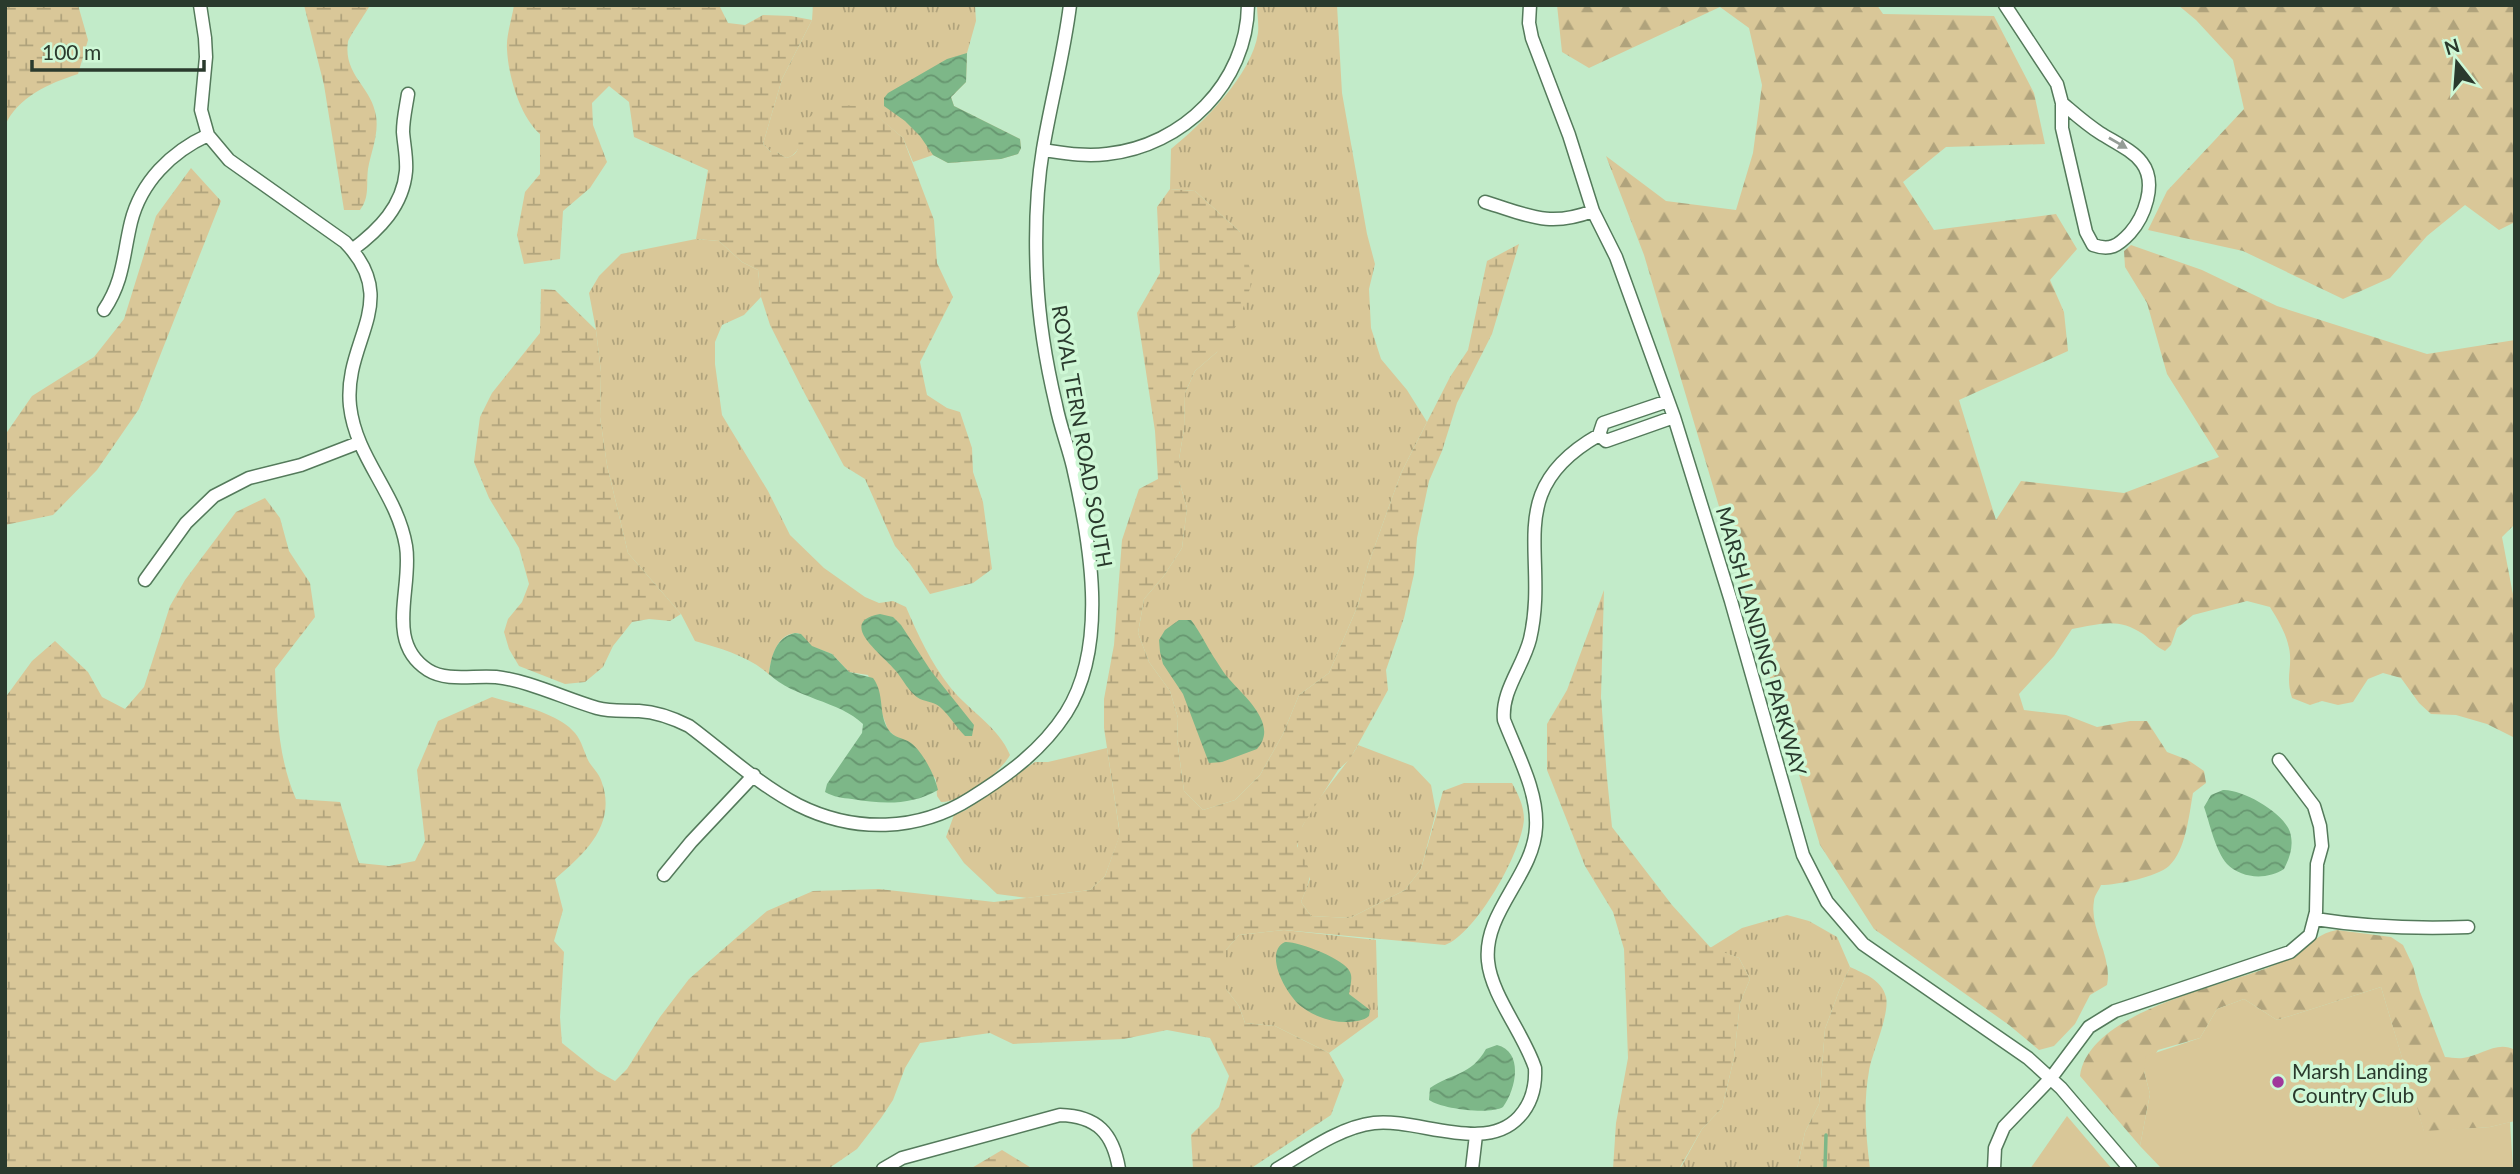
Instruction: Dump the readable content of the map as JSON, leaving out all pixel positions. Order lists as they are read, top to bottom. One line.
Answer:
{"streets":{"street":["ROYAL TERN ROAD SOUTH","MARSH LANDING PARKWAY"]},"places":["Marsh Landing Country Club"],"scale_bar":"100 m","north":"top"}
